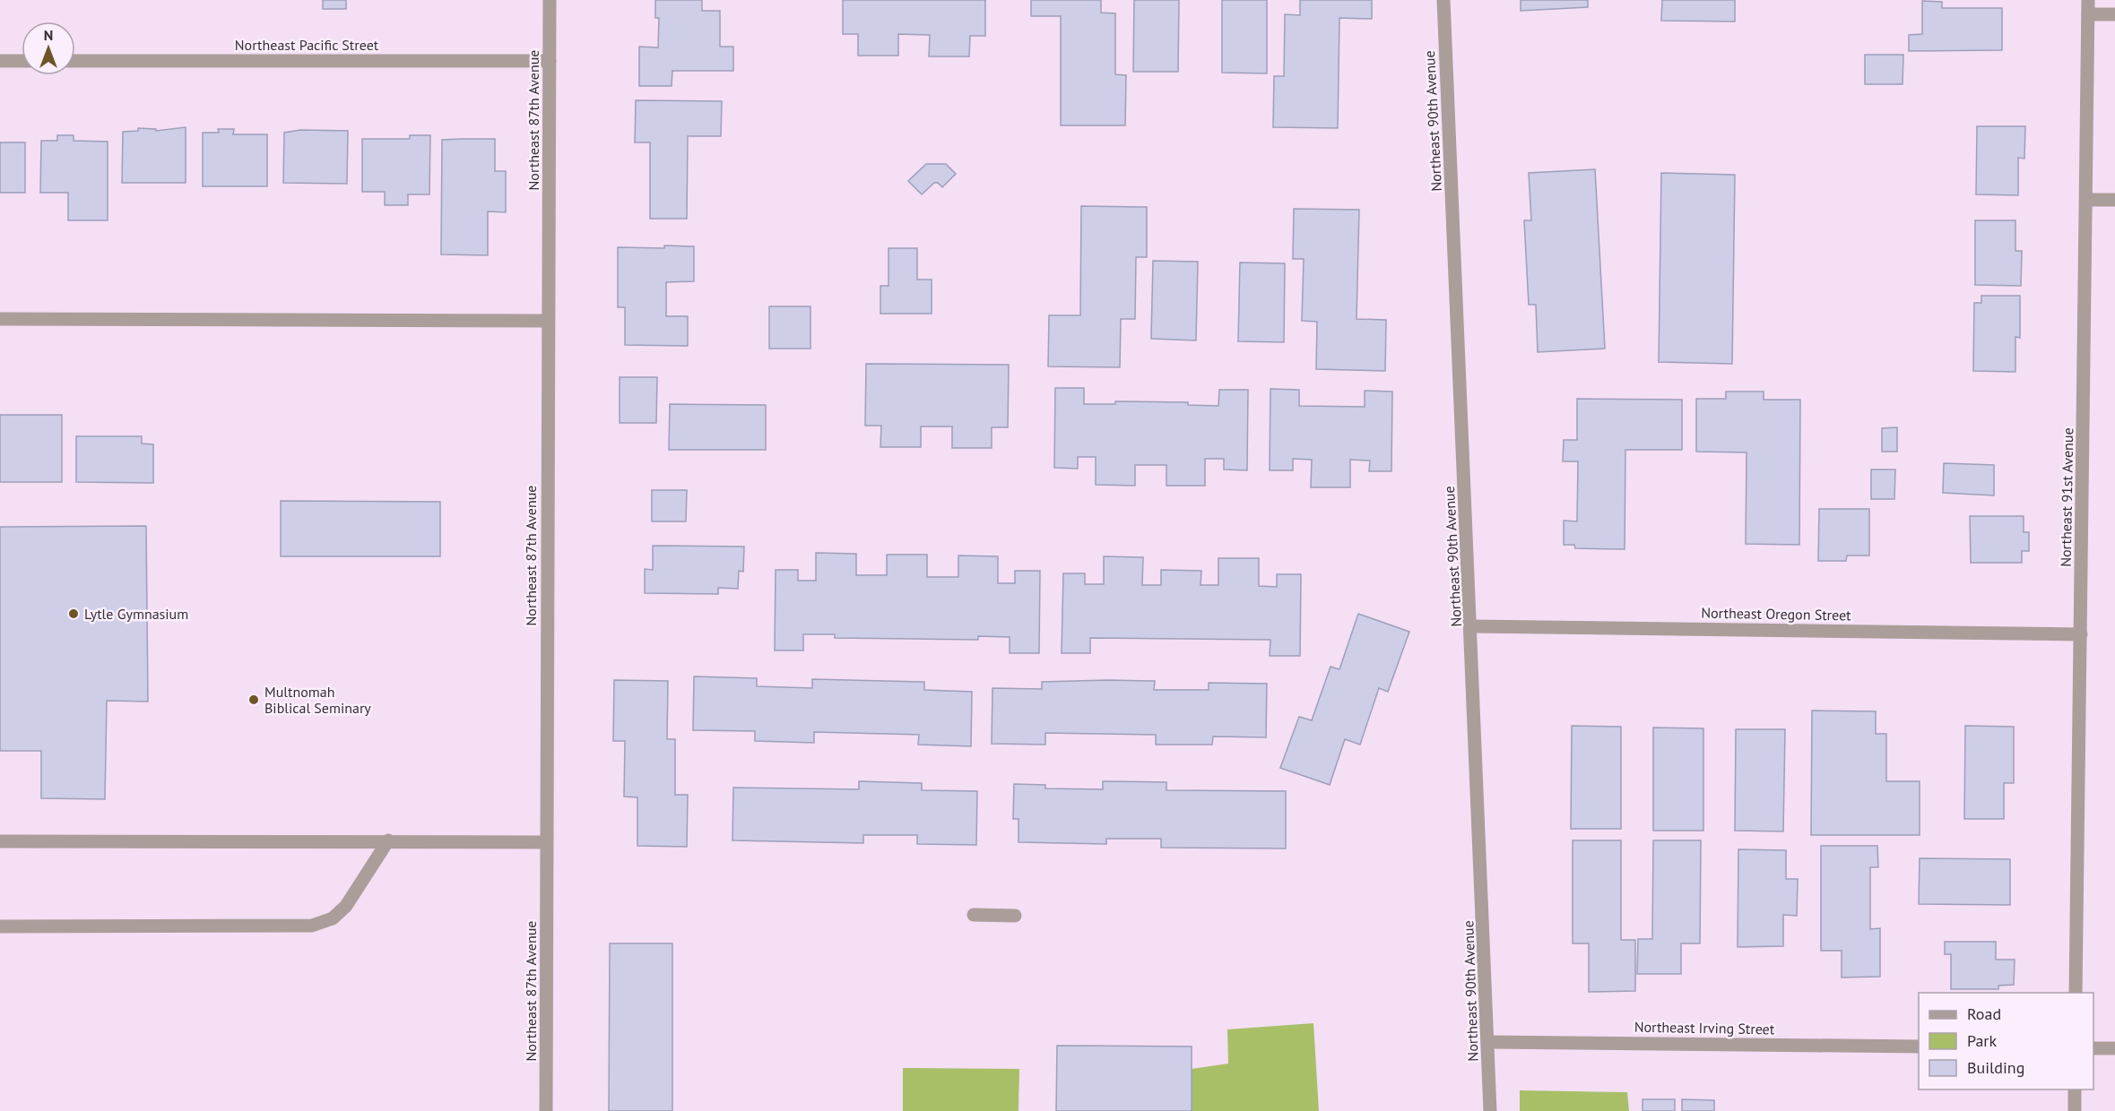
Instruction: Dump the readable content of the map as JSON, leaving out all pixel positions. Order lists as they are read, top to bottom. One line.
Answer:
{"streets":{"street":["Northeast Pacific Street","Northeast 87th Avenue","Northeast 90th Avenue","Northeast 91st Avenue","Northeast Oregon Street","Northeast Irving Street"]},"crossings":[["Northeast Pacific Street","Northeast 87th Avenue"],["Northeast 90th Avenue","Northeast Oregon Street"],["Northeast 90th Avenue","Northeast Irving Street"],["Northeast 91st Avenue","Northeast Oregon Street"]],"places":["Lytle Gymnasium","Multnomah Biblical Seminary"],"legend":["Road","Park","Building"],"north":"top"}
